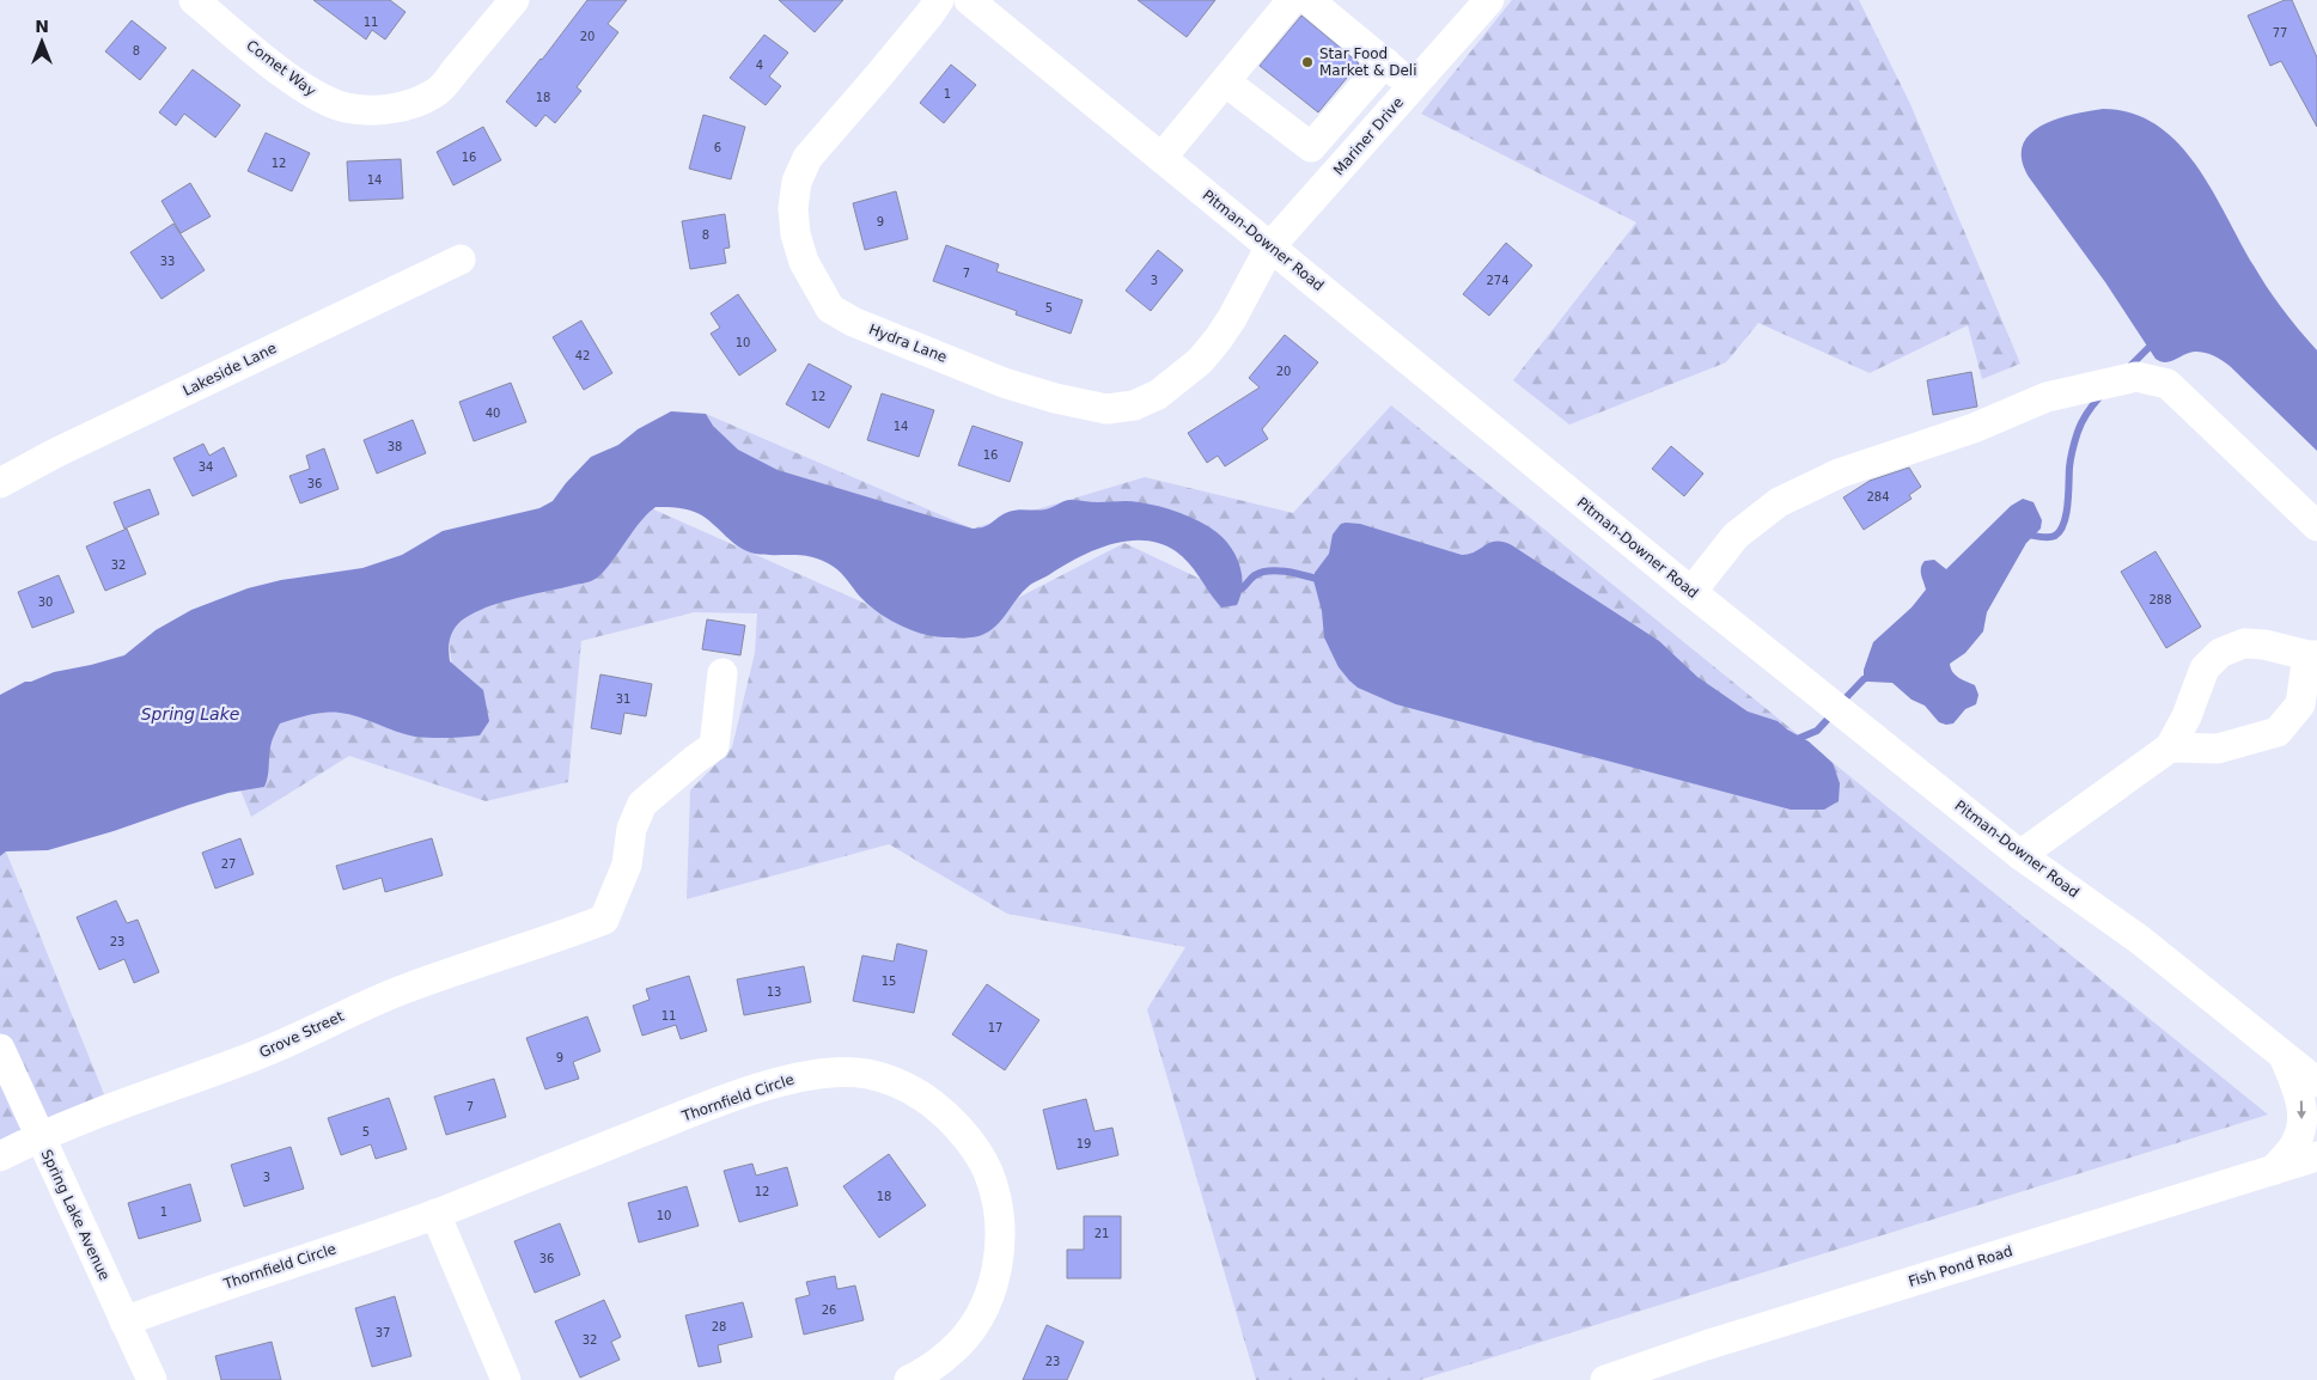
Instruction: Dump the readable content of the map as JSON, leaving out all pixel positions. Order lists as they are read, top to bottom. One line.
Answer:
{"streets":{"street":["Comet Way","Mariner Drive","Pitman-Downer Road","Hydra Lane","Lakeside Lane","Grove Street","Thornfield Circle","Spring Lake Avenue","Fish Pond Road"]},"crossings":[["Mariner Drive","Pitman-Downer Road"],["Mariner Drive","Hydra Lane"],["Pitman-Downer Road","Hydra Lane"],["Grove Street","Spring Lake Avenue"],["Thornfield Circle","Spring Lake Avenue"]],"water":["Spring Lake"],"places":["Star Food Market & Deli"],"house_numbers":["11","77","20","8","4","1","18","6","16","12","14","9","8","33","7","3","274","5","10","42","20","12","40","14","38","16","34","36","284","32","288","30","31","27","23","15","13","11","17","9","7","5","19","3","12","18","1","10","21","36","26","28","37","32","23"],"north":"top"}
